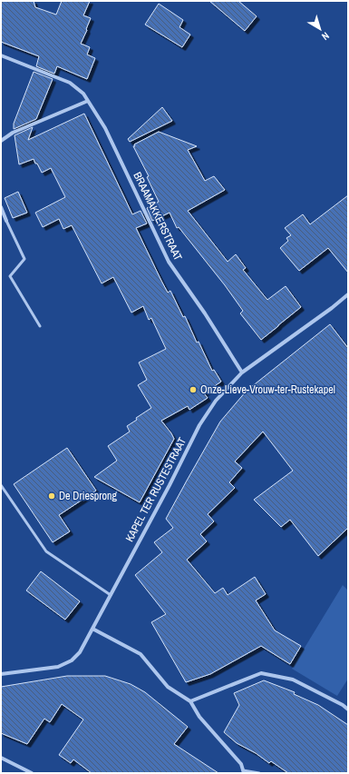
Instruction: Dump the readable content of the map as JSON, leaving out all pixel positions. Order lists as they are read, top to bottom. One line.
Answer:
{"streets":{"street":["BRAAMAKKERSTRAAT","KAPEL TER RUSTESTRAAT"]},"crossings":[["BRAAMAKKERSTRAAT","KAPEL TER RUSTESTRAAT"]],"places":["Onze-Lieve-Vrouw-ter-Rustekapel","De Driesprong"],"north":"bottom right"}
